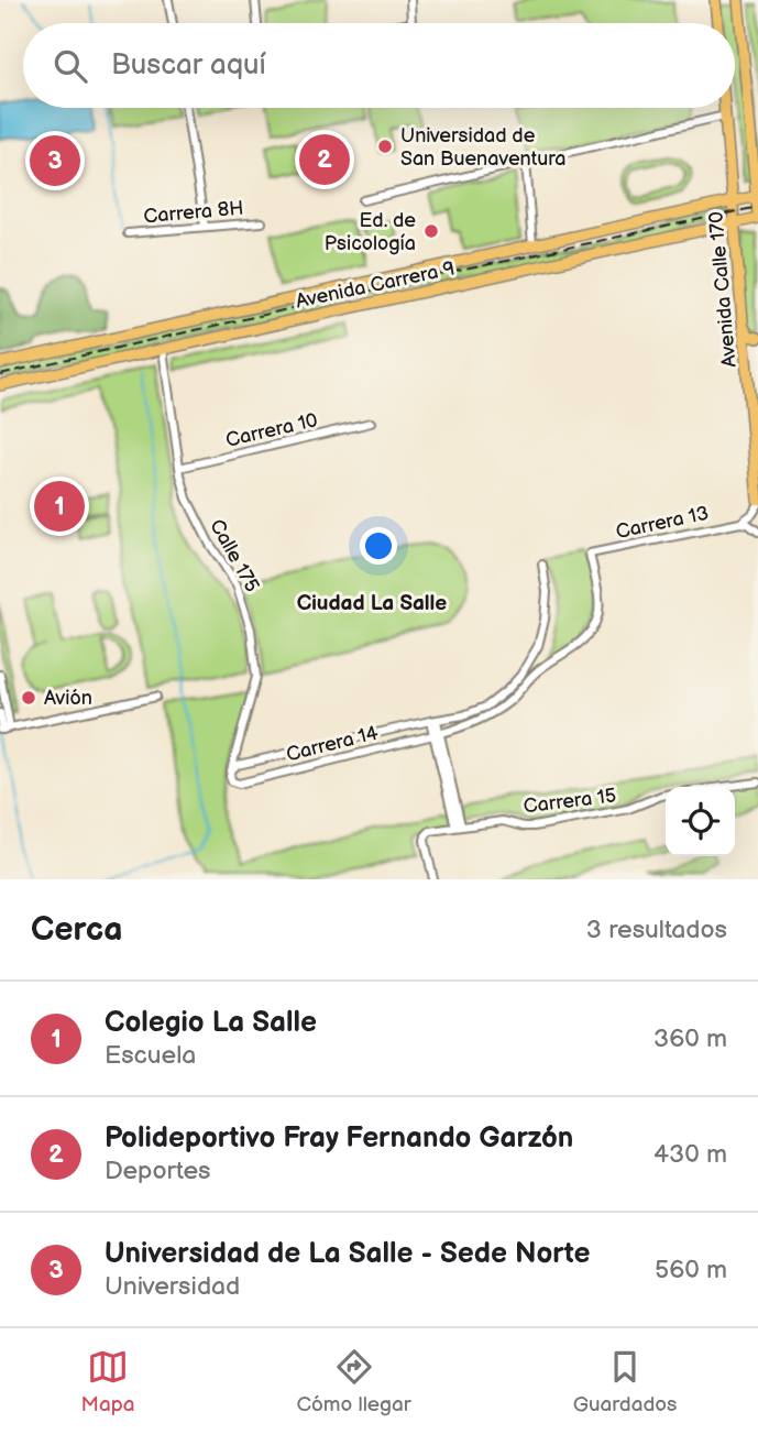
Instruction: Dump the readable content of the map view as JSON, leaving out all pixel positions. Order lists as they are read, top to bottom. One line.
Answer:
{"streets":{"main road":["Avenida Carrera 9","Avenida Calle 170"],"street":["Carrera 8H","Carrera 10","Carrera 13","Calle 175","Carrera 14","Carrera 15"]},"crossings":[["Avenida Carrera 9","Avenida Calle 170"],["Avenida Carrera 9","Calle 175"],["Carrera 10","Calle 175"],["Carrera 13","Carrera 14"],["Calle 175","Carrera 14"]],"districts":["Ciudad La Salle"],"places":["Universidad de San Buenaventura","Ed. de Psicología","Avión"],"page":{"search":"Buscar aquí","pins":["2","3","1"],"heading":["Cerca","3 resultados"],"list":[{"mark":"1","name":"Colegio La Salle","note":"Escuela","value":"360 m"},{"mark":"2","name":"Polideportivo Fray Fernando Garzón","note":"Deportes","value":"430 m"},{"mark":"3","name":"Universidad de La Salle - Sede Norte","note":"Universidad","value":"560 m"}],"nav":["Mapa","Cómo llegar","Guardados"]}}
